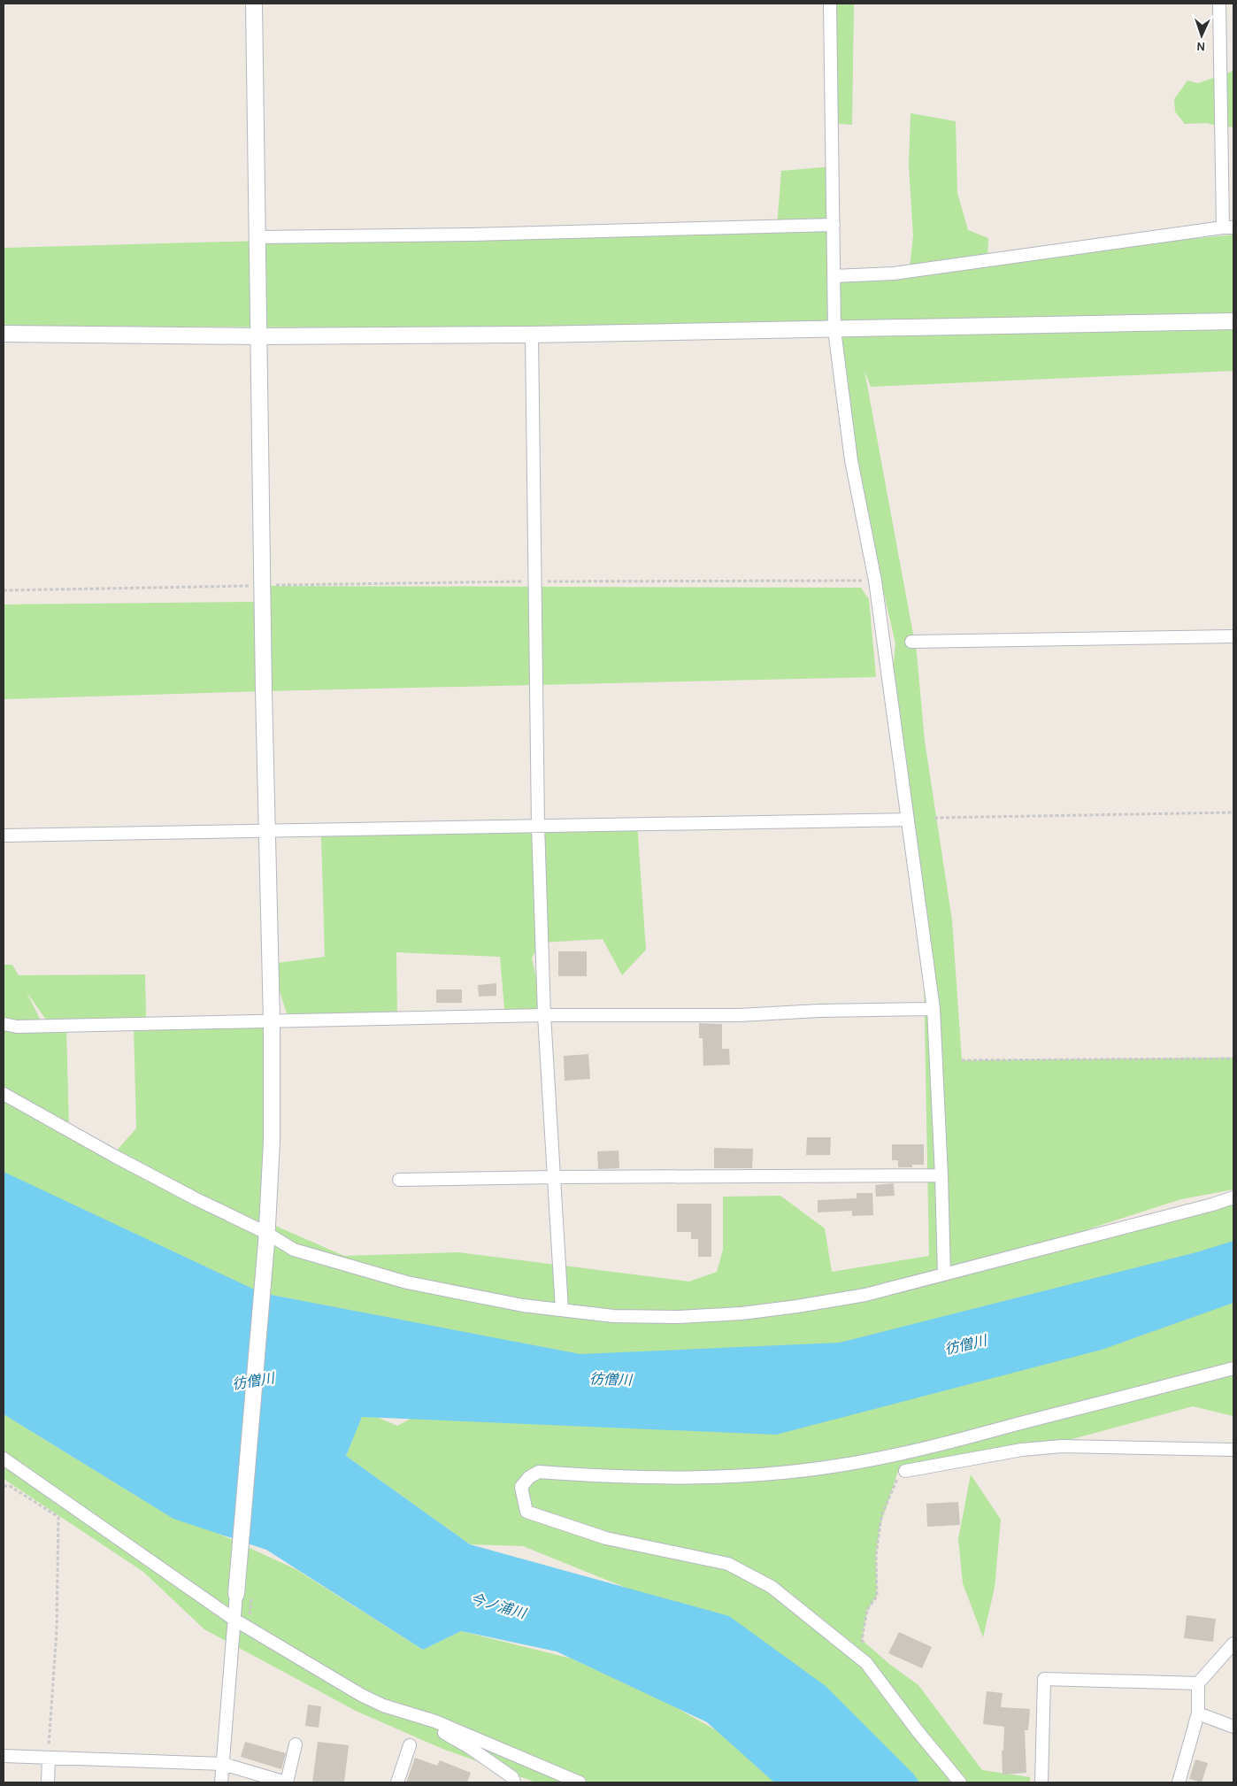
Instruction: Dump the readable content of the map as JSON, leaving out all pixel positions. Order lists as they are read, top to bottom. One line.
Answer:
{"water":["彷僧川","今ノ浦川"],"north":"bottom"}
